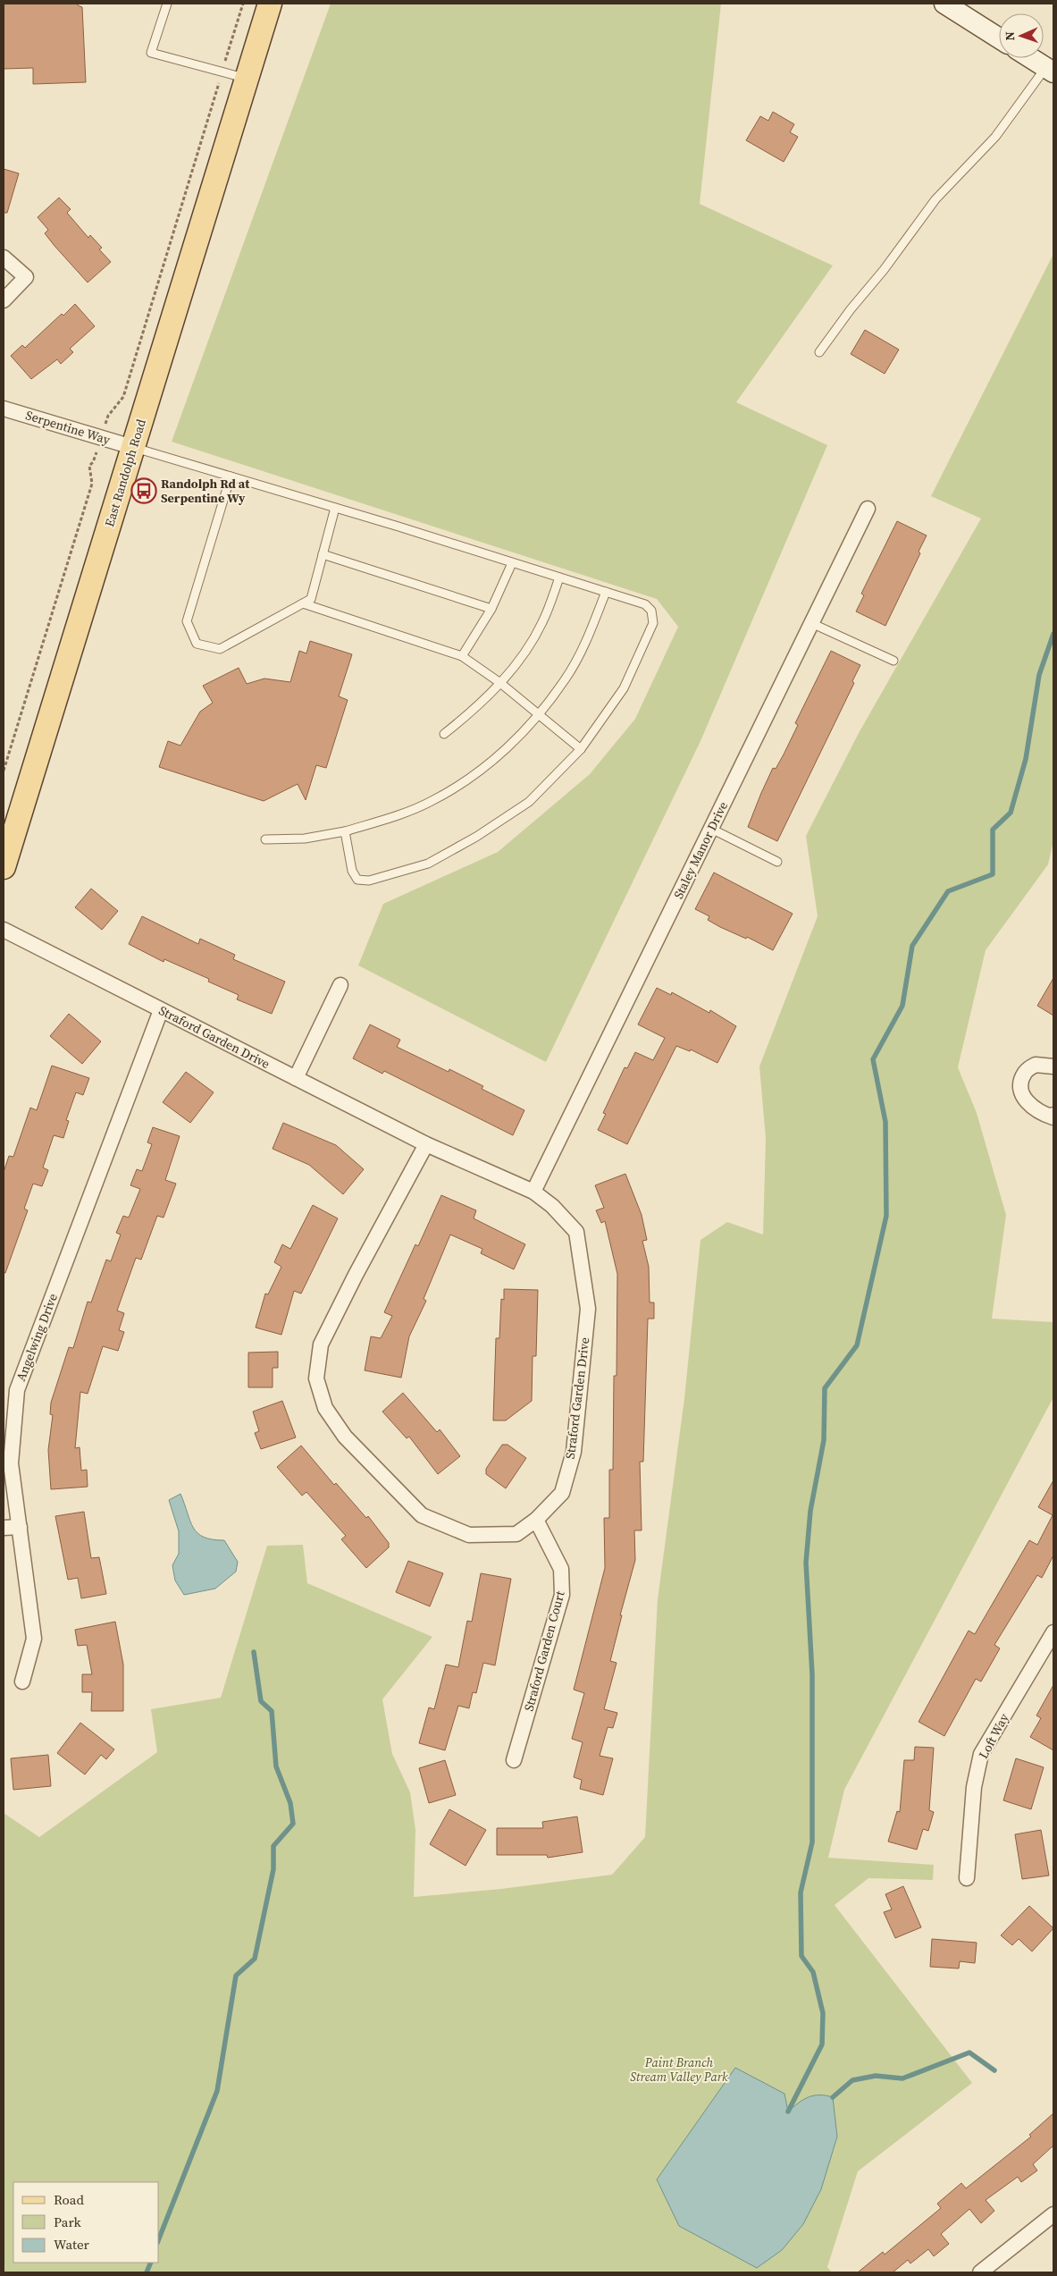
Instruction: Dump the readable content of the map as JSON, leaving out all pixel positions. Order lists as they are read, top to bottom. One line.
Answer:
{"streets":{"main road":["East Randolph Road"],"street":["Serpentine Way","Staley Manor Drive","Straford Garden Drive","Angelwing Drive","Straford Garden Court","Loft Way"]},"crossings":[["Serpentine Way","East Randolph Road"],["Staley Manor Drive","Straford Garden Drive"],["Straford Garden Drive","Angelwing Drive"],["Straford Garden Drive","Straford Garden Court"]],"parks":["Paint Branch Stream Valley Park"],"places":{"bus stop":["Randolph Rd at Serpentine Wy"]},"legend":["Road","Park","Water"],"north":"left"}
